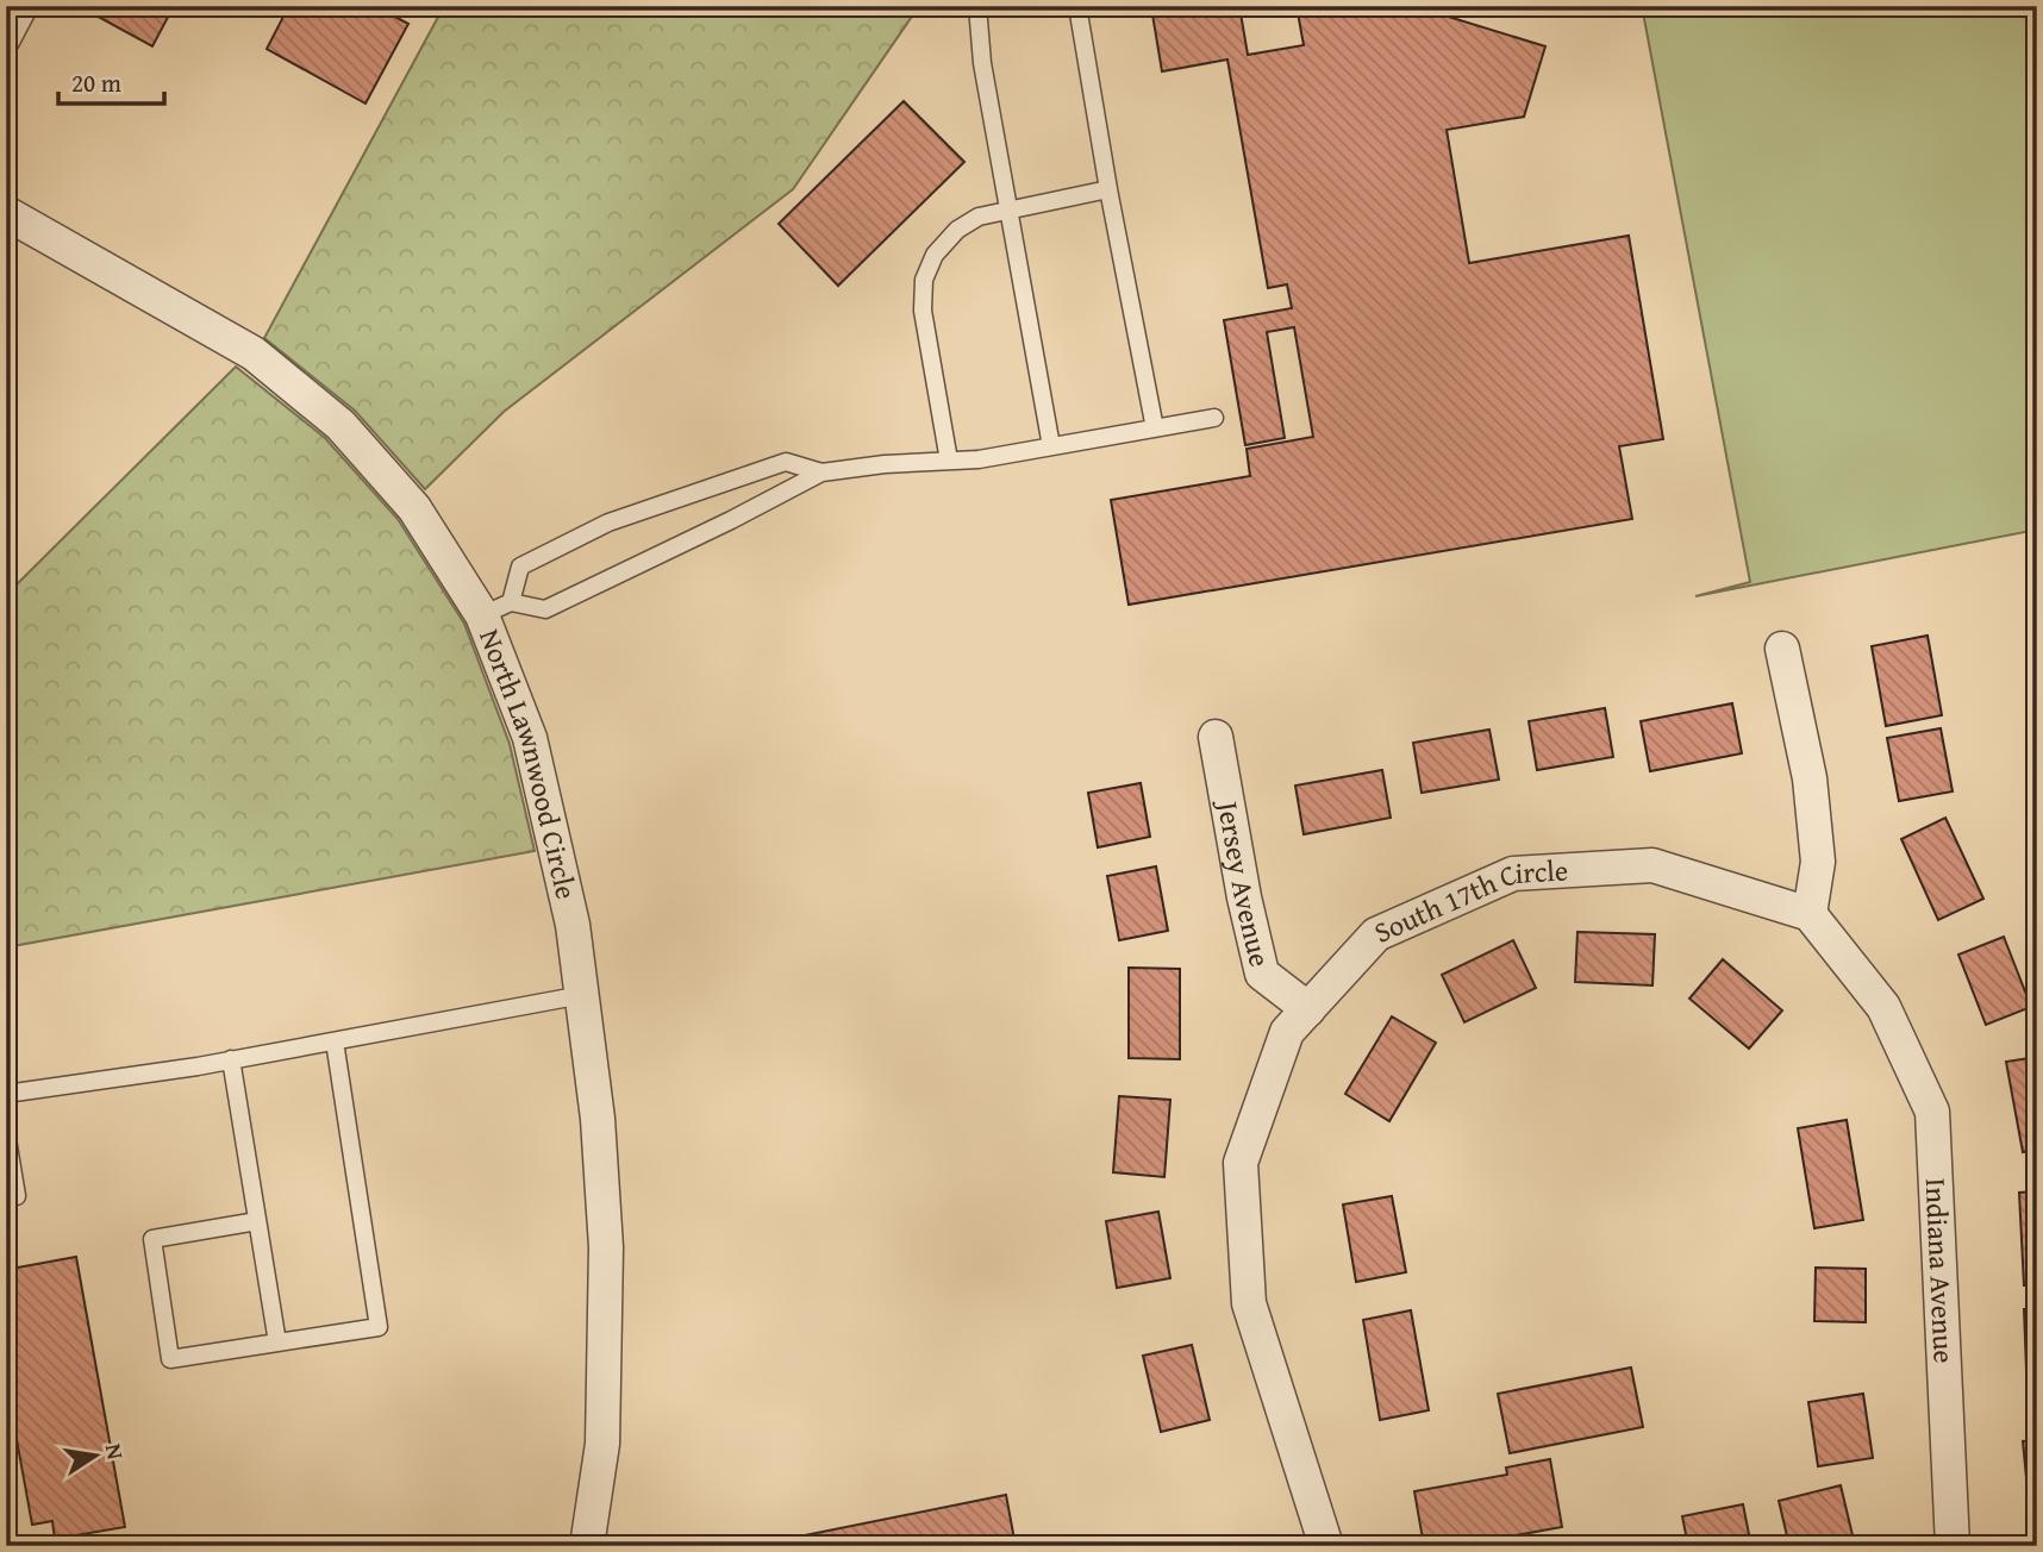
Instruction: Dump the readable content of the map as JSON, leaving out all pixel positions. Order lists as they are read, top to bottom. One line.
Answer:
{"streets":{"street":["North Lawnwood Circle","Jersey Avenue","South 17th Circle","Indiana Avenue"]},"crossings":[["Jersey Avenue","South 17th Circle"],["South 17th Circle","Indiana Avenue"]],"scale_bar":"20 m","north":"right"}
